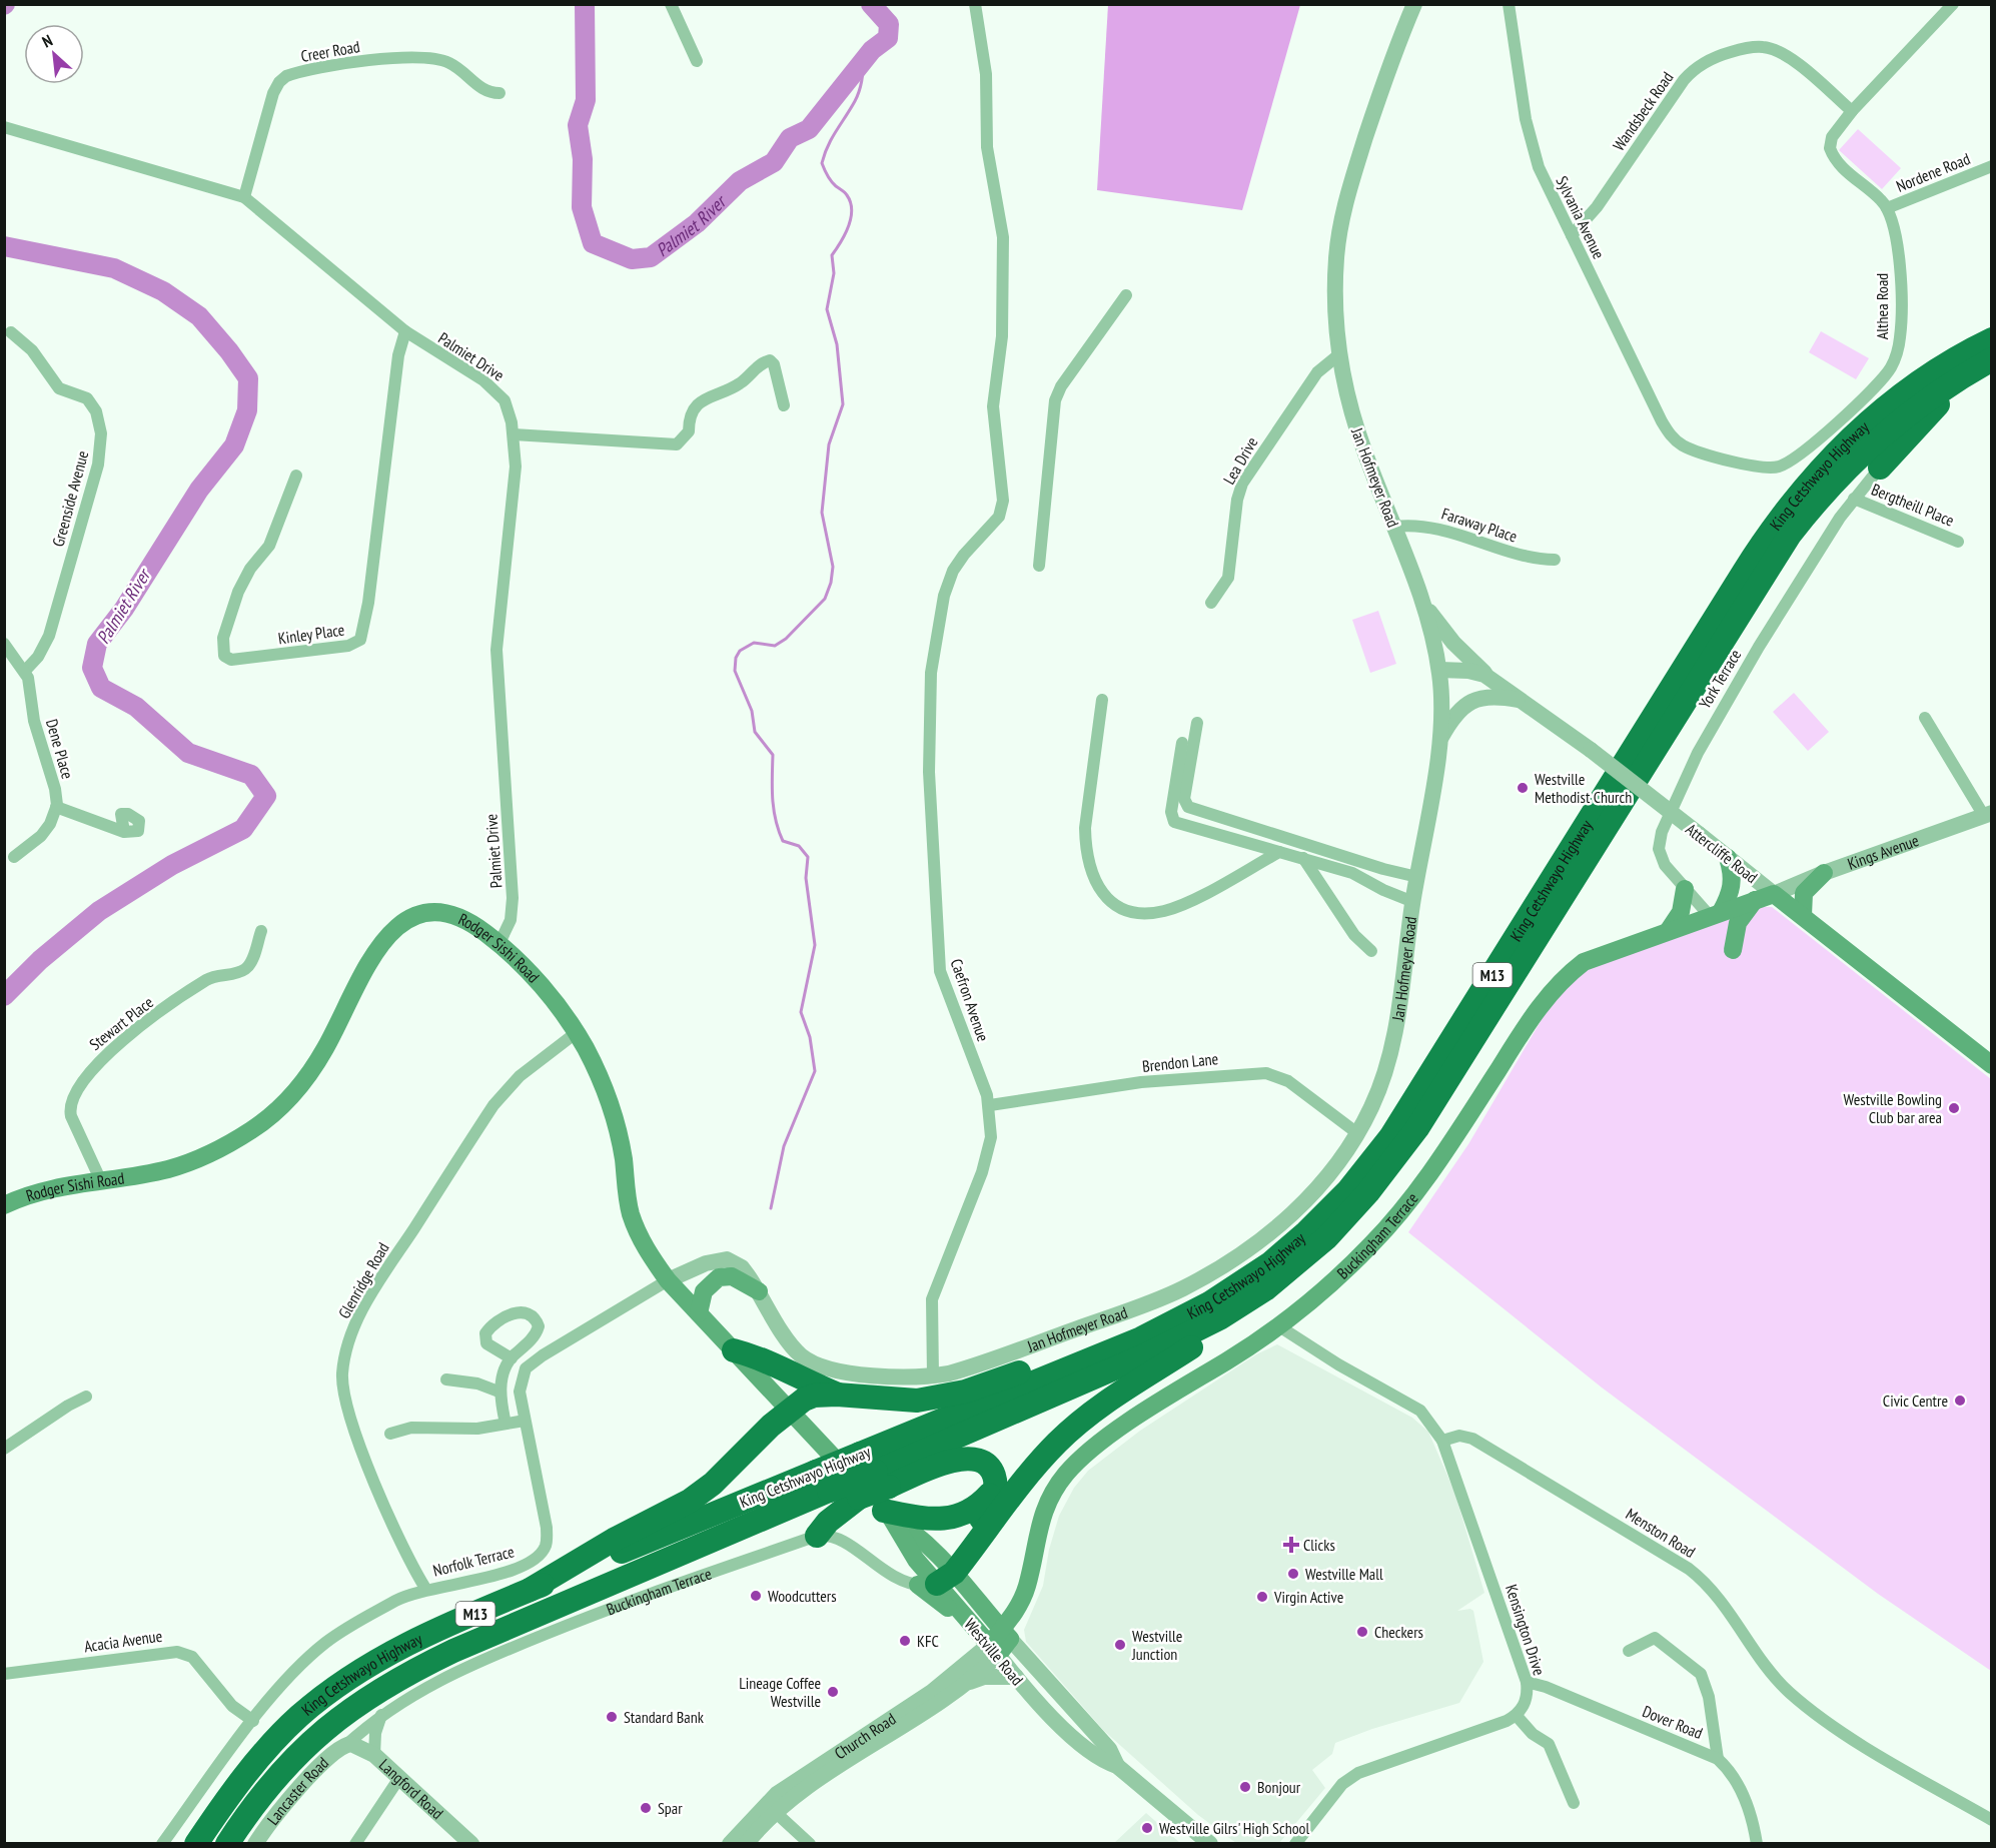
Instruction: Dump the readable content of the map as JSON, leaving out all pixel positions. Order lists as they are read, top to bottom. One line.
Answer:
{"streets":{"highway":["King Cetshwayo Highway","M13"],"main road":["Attercliffe Road","Rodger Sishi Road","Buckingham Terrace","Westville Road","Church Road"],"street":["Creer Road","Wandsbeck Road","Nordene Road","Sylvania Avenue","Althea Road","Palmiet Drive","Lea Drive","Jan Hofmeyer Road","Greenside Avenue","Bergtheill Place","Faraway Place","Kinley Place","York Terrace","Dene Place","Kings Avenue","Caefron Avenue","Stewart Place","Brendon Lane","Glenridge Road","Menston Road","Norfolk Terrace","Kensington Drive","Acacia Avenue","Dover Road","Langford Road","Lancaster Road"]},"crossings":[["Creer Road","Palmiet Drive"],["Wandsbeck Road","Sylvania Avenue"],["Nordene Road","Althea Road"],["Sylvania Avenue","Althea Road"],["Palmiet Drive","Kinley Place"],["Palmiet Drive","Rodger Sishi Road"],["Lea Drive","Jan Hofmeyer Road"],["Jan Hofmeyer Road","Faraway Place"],["Jan Hofmeyer Road","Attercliffe Road"],["Jan Hofmeyer Road","Rodger Sishi Road"],["Jan Hofmeyer Road","Caefron Avenue"],["Jan Hofmeyer Road","Brendon Lane"],["Jan Hofmeyer Road","Norfolk Terrace"],["Greenside Avenue","Dene Place"],["Bergtheill Place","York Terrace"],["York Terrace","Buckingham Terrace"],["Kings Avenue","Attercliffe Road"],["Kings Avenue","Buckingham Terrace"],["Attercliffe Road","Buckingham Terrace"],["Rodger Sishi Road","Stewart Place"],["Rodger Sishi Road","Glenridge Road"],["Rodger Sishi Road","Norfolk Terrace"],["Rodger Sishi Road","Westville Road"],["Caefron Avenue","Brendon Lane"],["Buckingham Terrace","Westville Road"],["Buckingham Terrace","Church Road"],["Buckingham Terrace","Langford Road"],["Buckingham Terrace","Lancaster Road"],["Glenridge Road","Norfolk Terrace"],["Menston Road","Kensington Drive"],["Norfolk Terrace","Acacia Avenue"],["Kensington Drive","Dover Road"],["Westville Road","Church Road"],["Langford Road","Lancaster Road"]],"water":["Palmiet River"],"places":{"other":["Westville Methodist Church","Westville Bowling Club bar area","Civic Centre","Westville Mall","Woodcutters","Virgin Active","Checkers","KFC","Westville Junction","Lineage Coffee Westville","Standard Bank","Bonjour","Spar","Westville Gilrs' High School"],"health":["Clicks"]},"north":"top left"}
